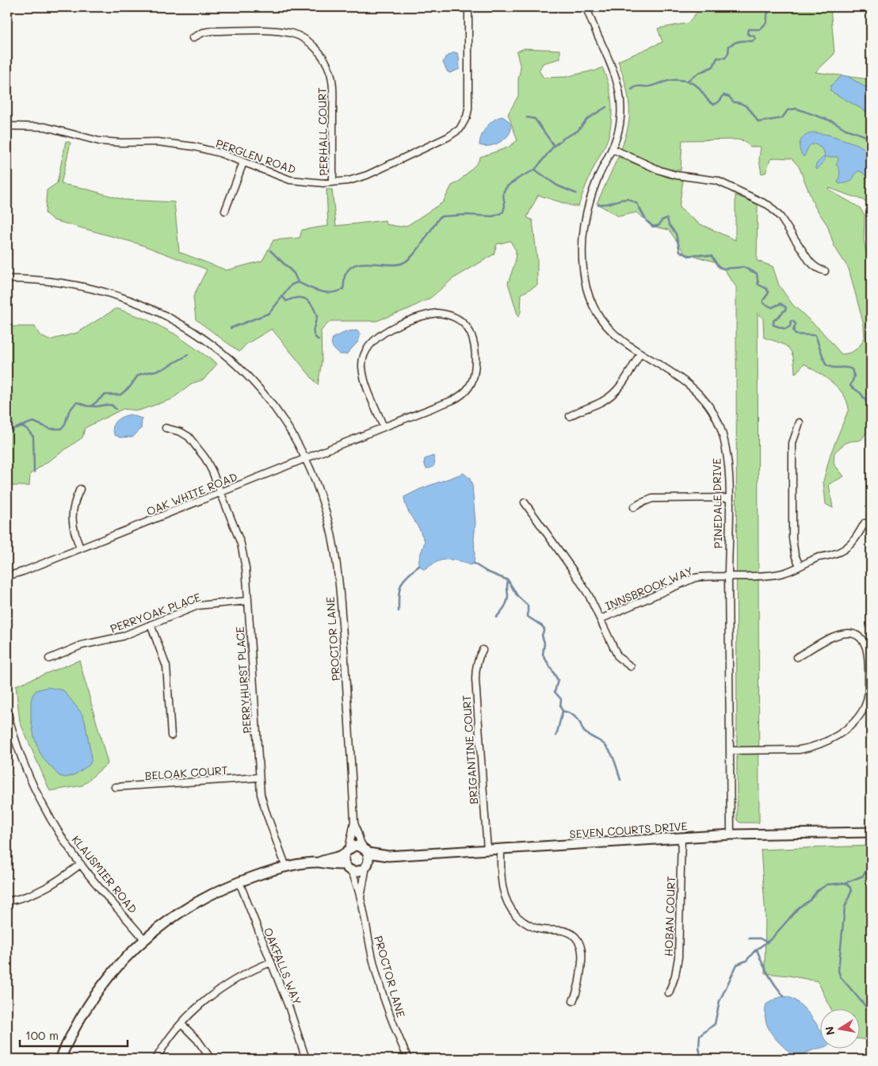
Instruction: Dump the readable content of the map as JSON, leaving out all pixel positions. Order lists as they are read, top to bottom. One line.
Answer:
{"streets":{"street":["PERHALL COURT","PERGLEN ROAD","OAK WHITE ROAD","PINEDALE DRIVE","INNSBROOK WAY","PERRYOAK PLACE","PROCTOR LANE","PERRYHURST PLACE","BRIGANTINE COURT","BELOAK COURT","SEVEN COURTS DRIVE","KLAUSMIER ROAD","HOBAN COURT","OAKFALLS WAY"]},"crossings":[["PERHALL COURT","PERGLEN ROAD"],["OAK WHITE ROAD","PROCTOR LANE"],["OAK WHITE ROAD","PERRYHURST PLACE"],["PINEDALE DRIVE","INNSBROOK WAY"],["PINEDALE DRIVE","SEVEN COURTS DRIVE"],["PERRYOAK PLACE","PERRYHURST PLACE"],["PROCTOR LANE","SEVEN COURTS DRIVE"],["PERRYHURST PLACE","BELOAK COURT"],["BRIGANTINE COURT","SEVEN COURTS DRIVE"],["SEVEN COURTS DRIVE","HOBAN COURT"]],"scale_bar":"100 m","north":"left"}
